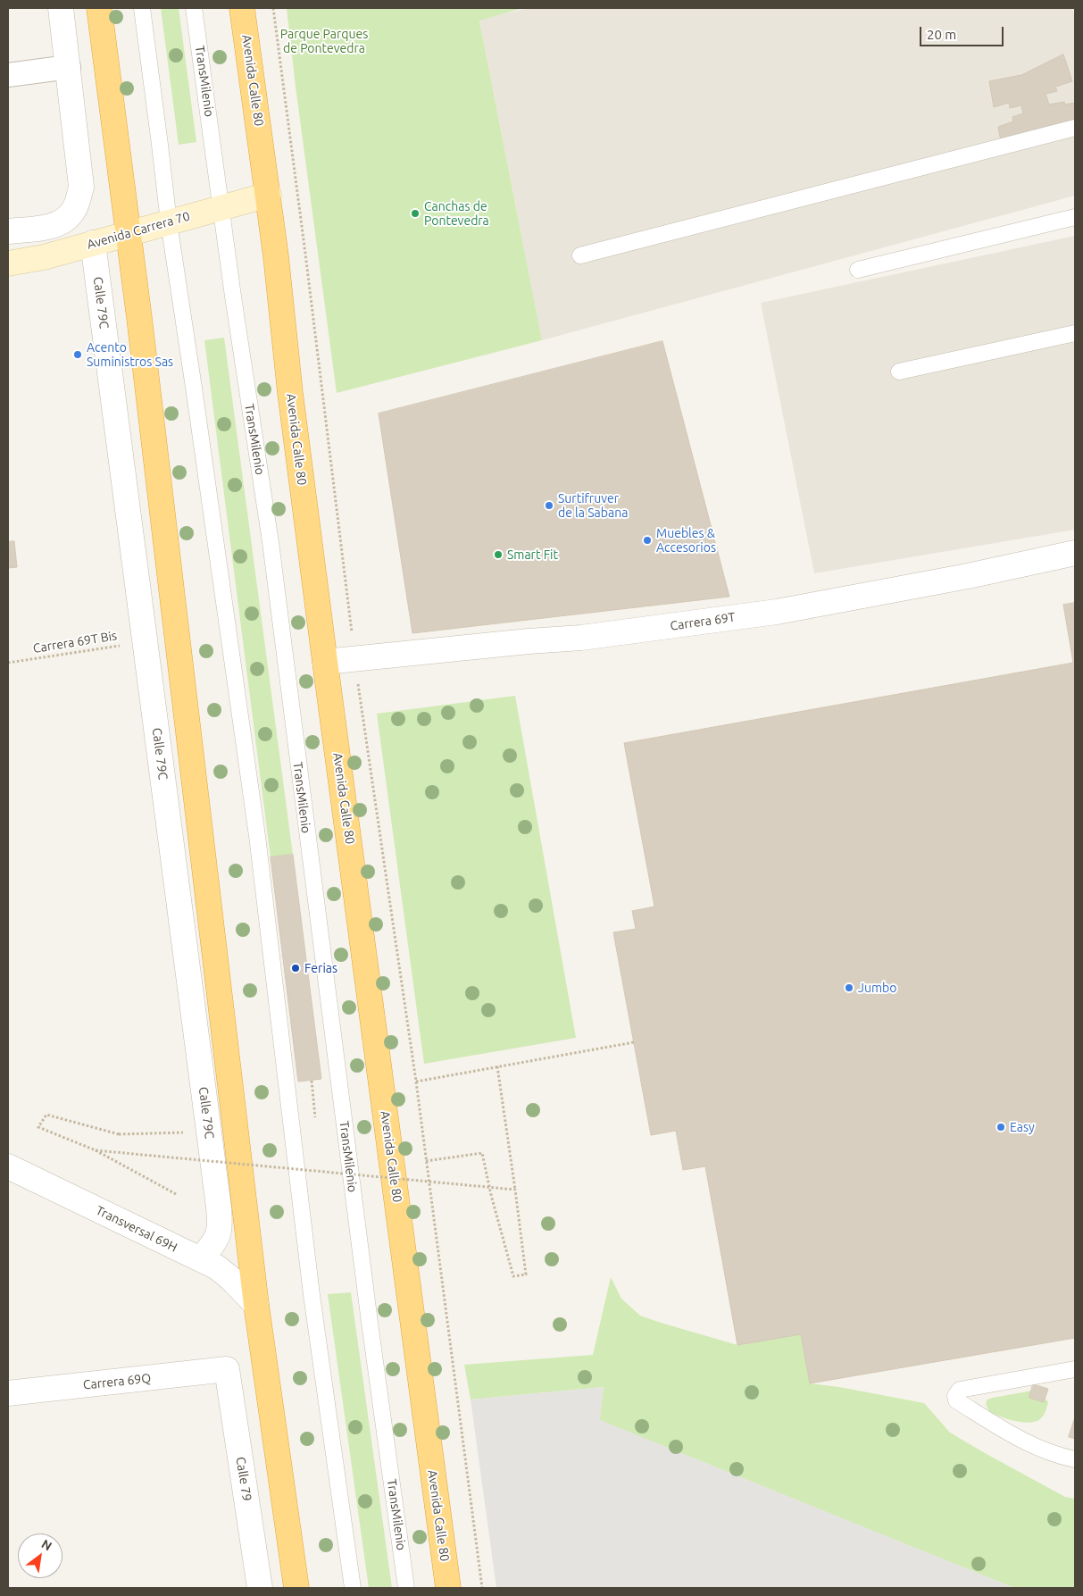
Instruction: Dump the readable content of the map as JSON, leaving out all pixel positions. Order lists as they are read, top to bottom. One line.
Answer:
{"streets":{"highway":["Avenida Calle 80"],"main road":["Avenida Carrera 70"],"street":["Calle 79C","Carrera 69T","Transversal 69H","Carrera 69Q","Calle 79"],"lane":["TransMilenio"],"path":["Carrera 69T Bis"]},"crossings":[["Avenida Calle 80","Avenida Carrera 70"],["Avenida Calle 80","Carrera 69T"],["TransMilenio","Avenida Carrera 70"],["Avenida Carrera 70","Calle 79C"],["Calle 79C","Carrera 69T Bis"],["Calle 79C","Transversal 69H"],["Carrera 69Q","Calle 79"]],"parks":["Parque Parques de Pontevedra"],"places":["Canchas de Pontevedra","Acento Suministros Sas","Surtifruver de la Sabana","Muebles & Accesorios","Smart Fit","Ferias","Jumbo","Easy"],"scale_bar":"20 m","north":"top right"}
